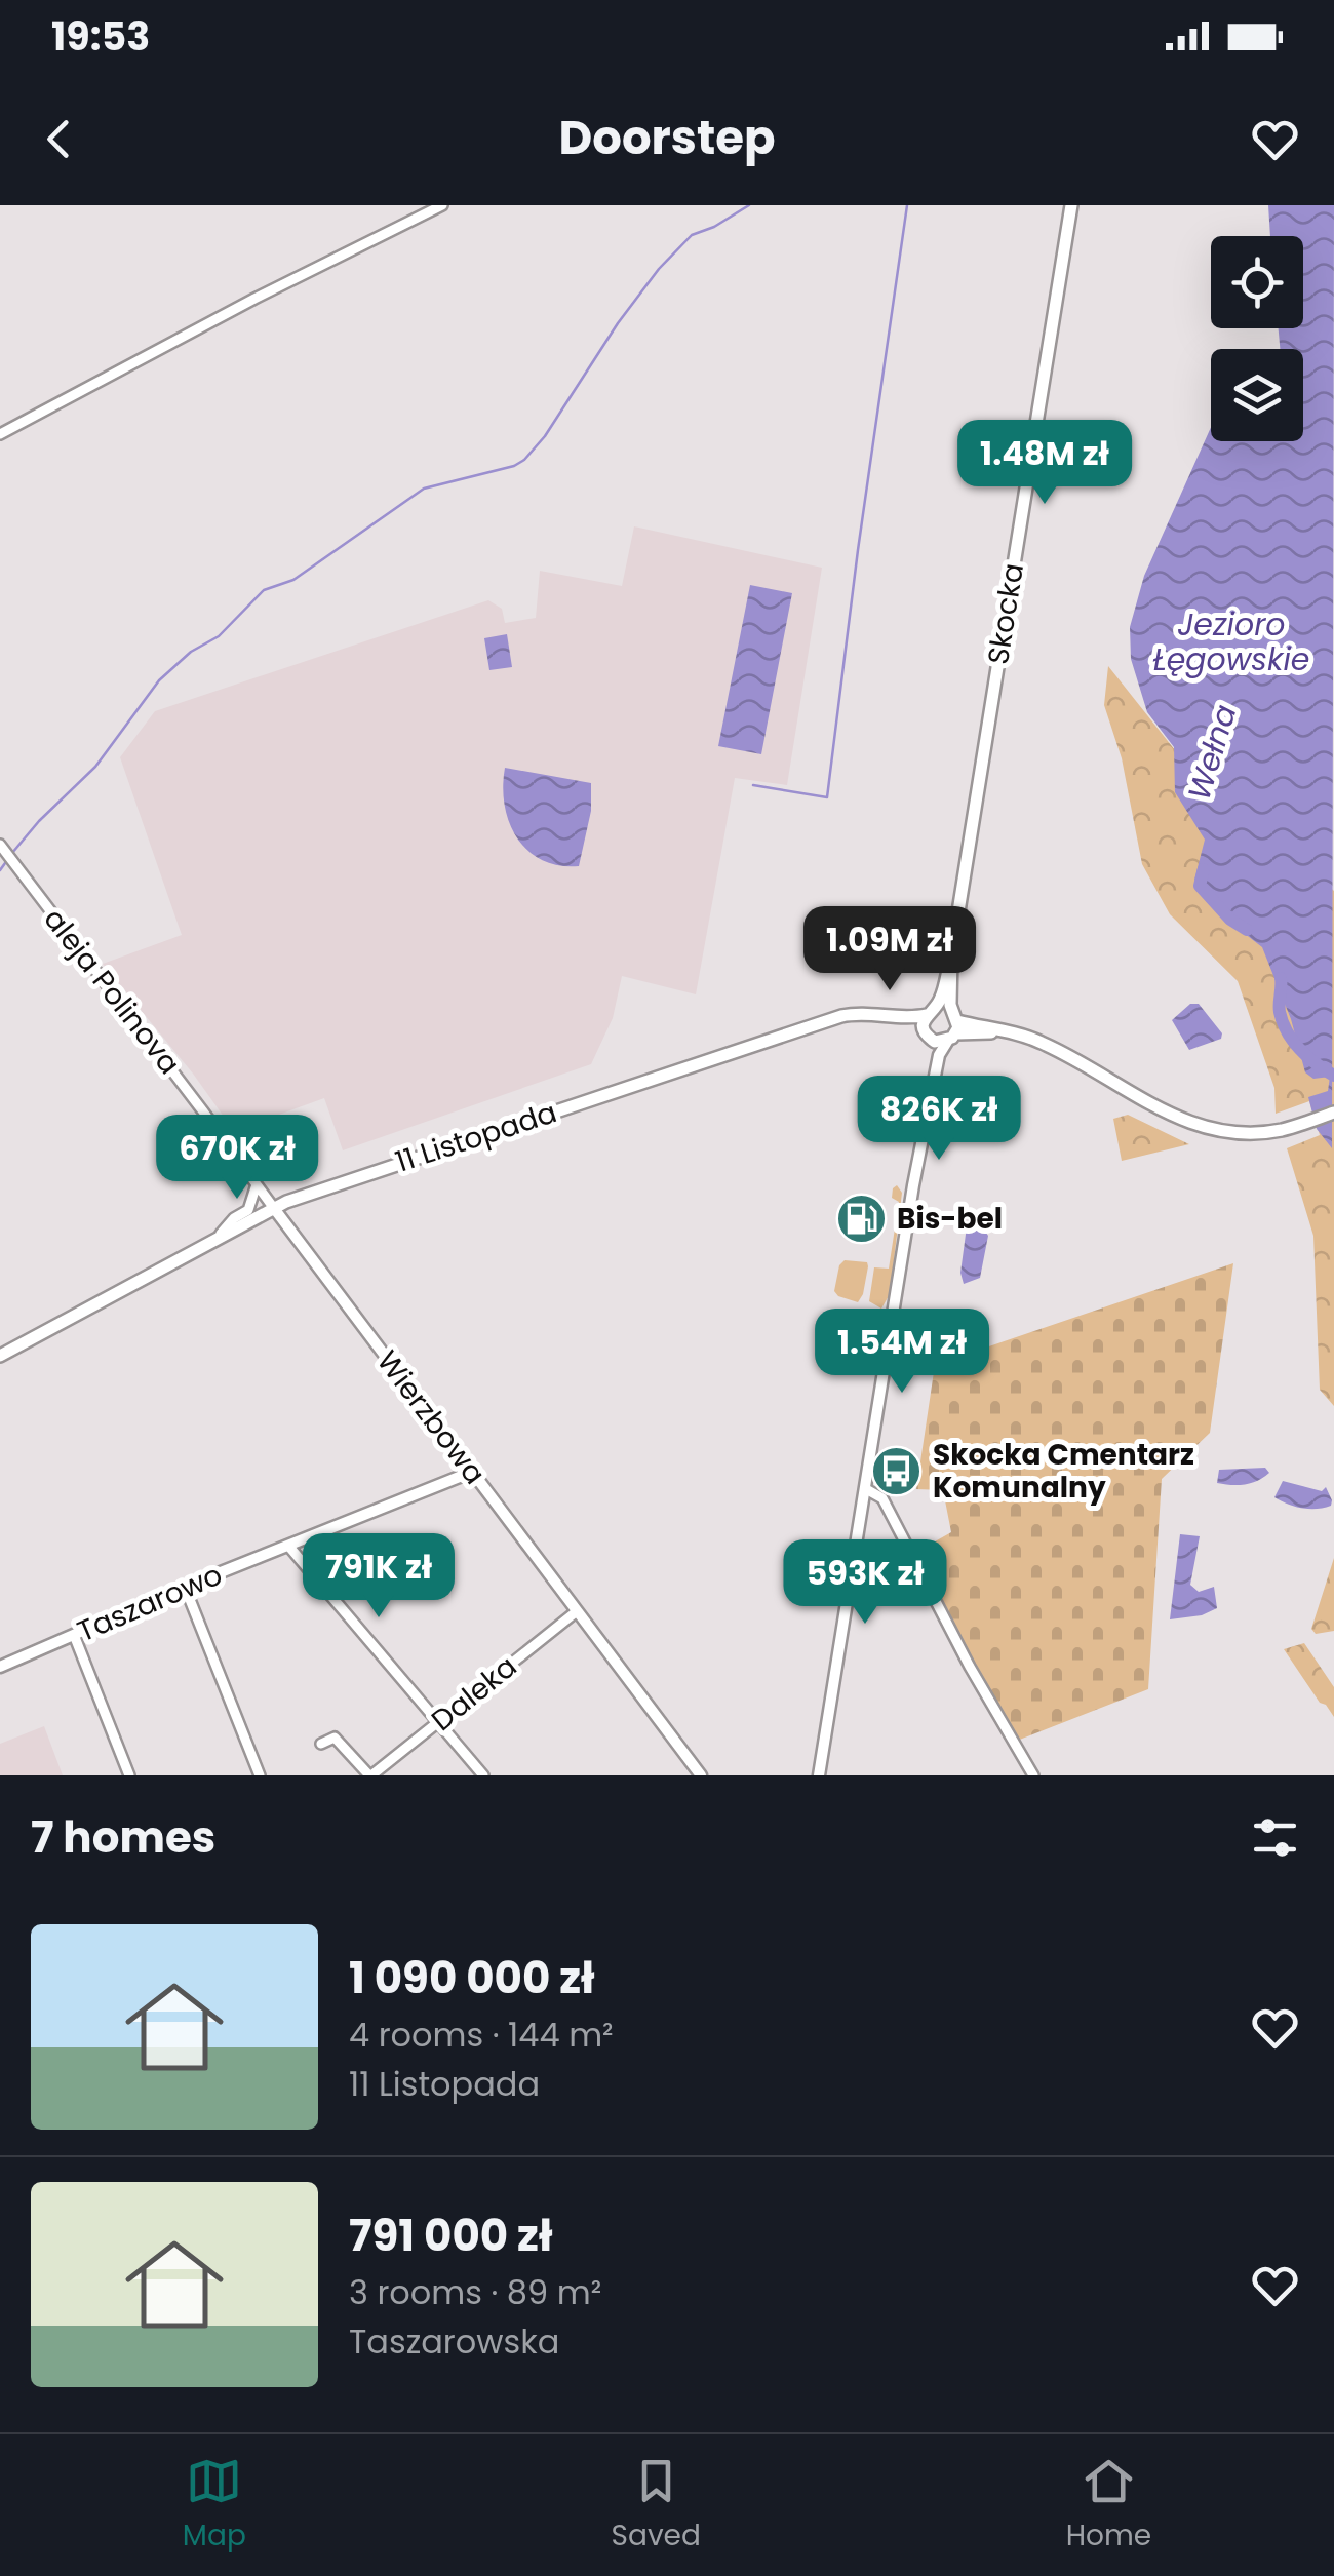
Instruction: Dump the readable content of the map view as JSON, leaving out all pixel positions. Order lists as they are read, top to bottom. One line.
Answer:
{"streets":{"main road":["Skocka","11 Listopada"],"street":["aleja Polinova","Wierzbowa","Taszarowo","Daleka"]},"crossings":[["Skocka","11 Listopada"],["aleja Polinova","11 Listopada"],["aleja Polinova","Wierzbowa"],["11 Listopada","Wierzbowa"],["Wierzbowa","Taszarowo"],["Wierzbowa","Daleka"]],"water":["Jezioro Łęgowskie","Wełna"],"places":{"fuel station":["Bis-bel"],"bus stop":["Skocka Cmentarz Komunalny"]},"page":{"status":"19:53","header":"Doorstep","price":["1.48M zł","1.09M zł","826K zł","670K zł","1.54M zł","791K zł","593K zł"],"heading":"7 homes","list":[{"name":"1 090 000 zł","note":"4 rooms · 144 m² · 11 Listopada"},{"name":"791 000 zł","note":"3 rooms · 89 m² · Taszarowska"}],"tabs":["Map","Saved","Home"]}}
